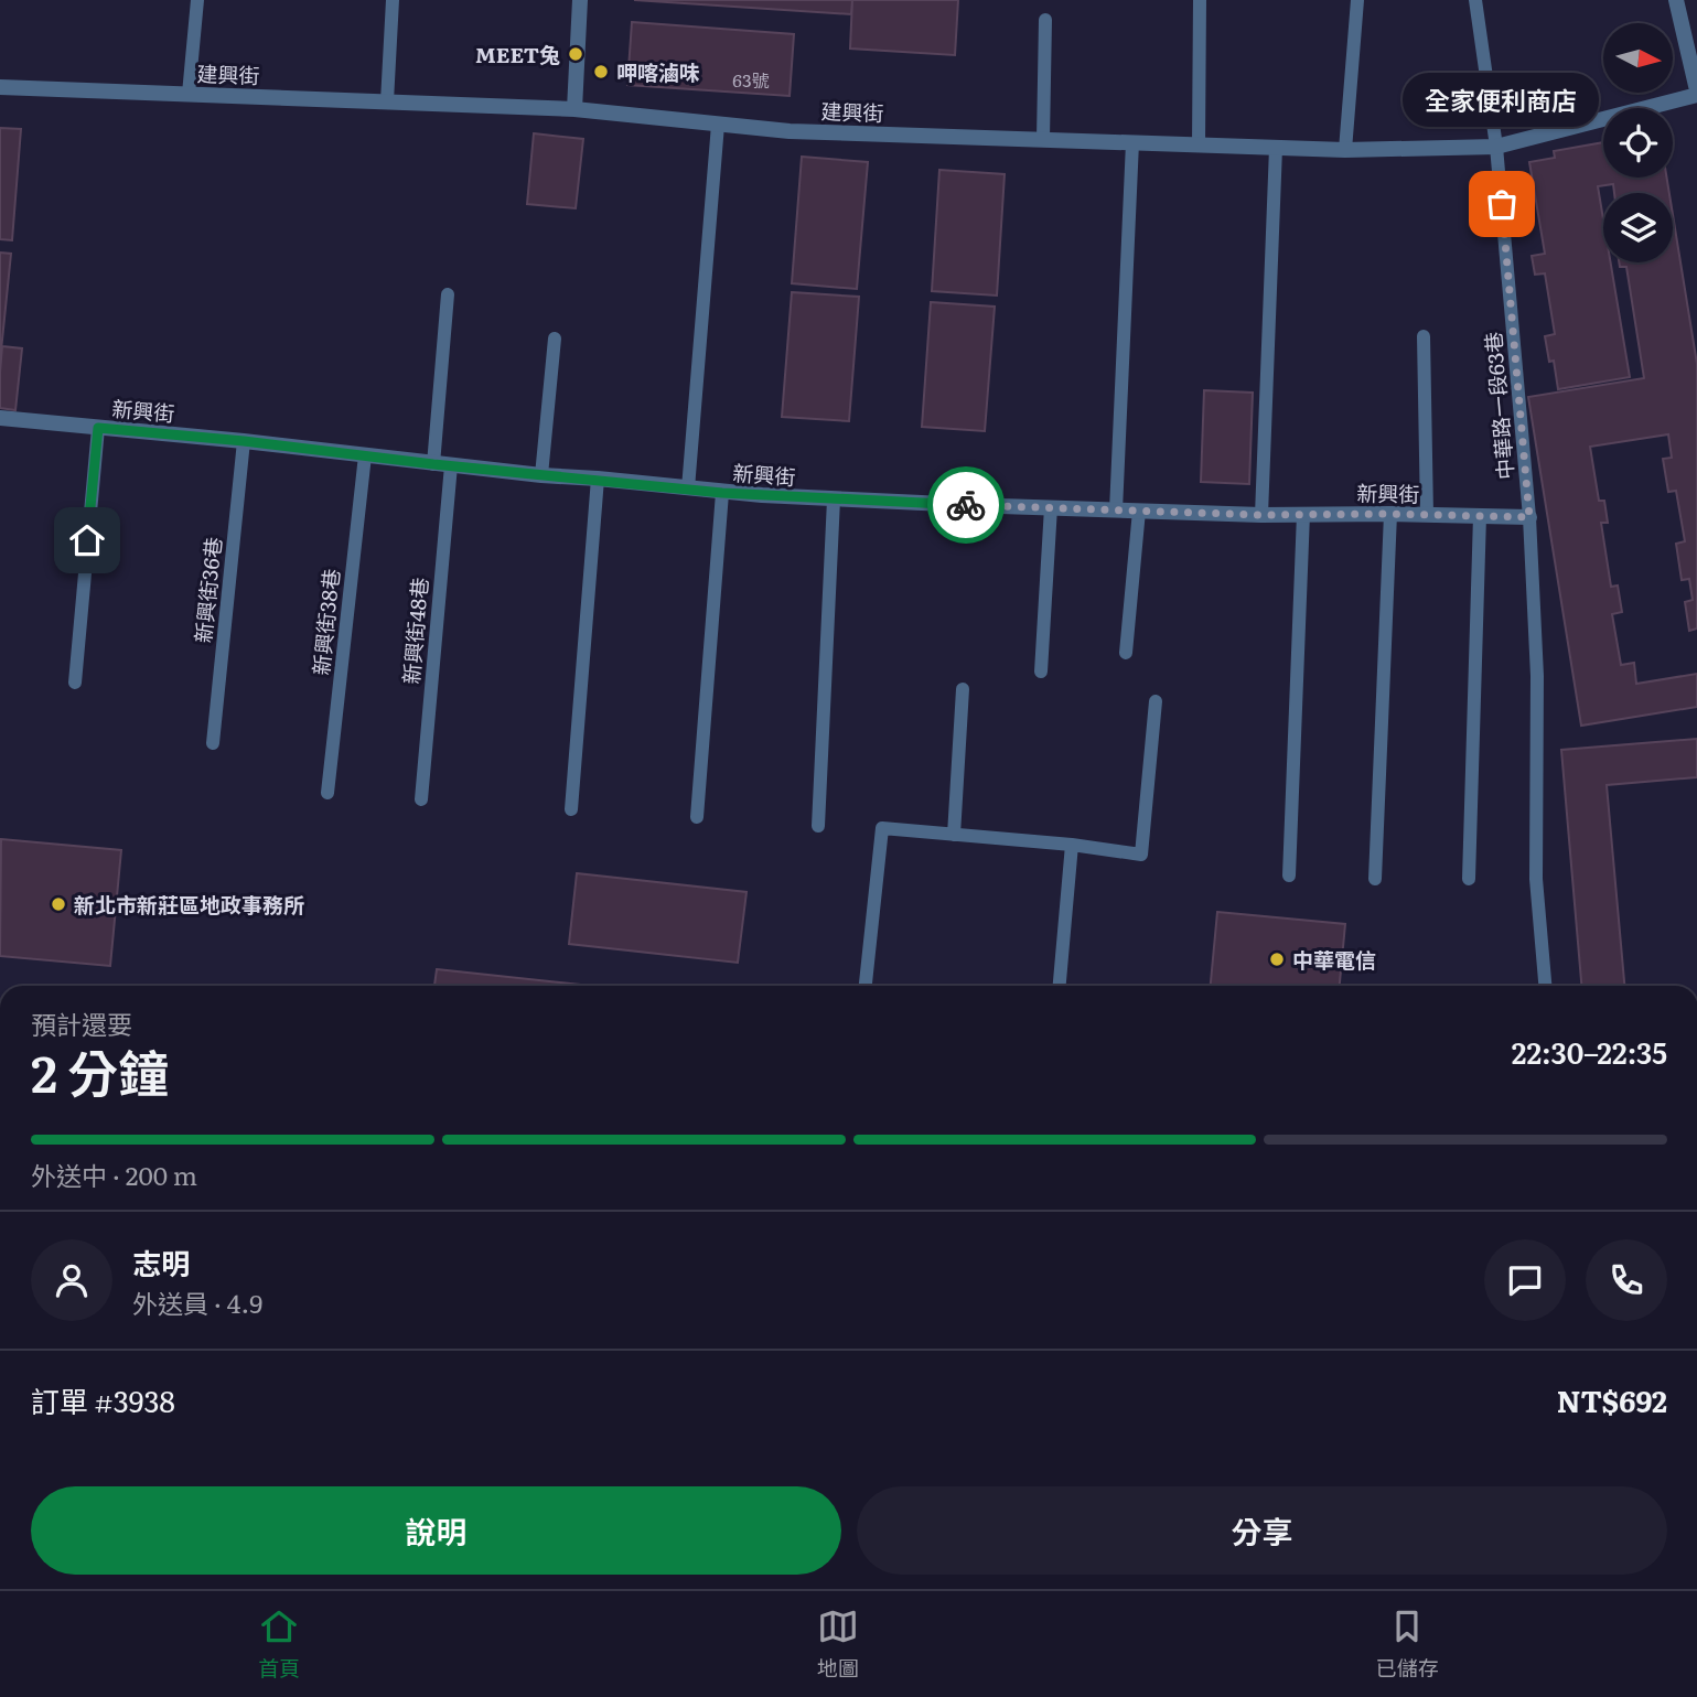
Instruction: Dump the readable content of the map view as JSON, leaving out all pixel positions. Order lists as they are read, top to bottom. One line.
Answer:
{"streets":{"street":["建興街","新興街"],"lane":["中華路一段63巷","新興街36巷","新興街38巷","新興街48巷"]},"crossings":[["建興街","中華路一段63巷"],["中華路一段63巷","新興街"],["新興街","新興街36巷"],["新興街","新興街38巷"],["新興街","新興街48巷"]],"places":["MEET兔","呷喀滷味","全家便利商店","新北市新莊區地政事務所","中華電信"],"house_numbers":["63號"],"north":"right","page":{"bubble":"全家便利商店","heading":["2 分鐘","預計還要","22:30–22:35"],"panel":["志明","外送員 · 4.9","訂單 #3938","NT$692"],"bar":"外送中 · 200 m","buttons":["說明","分享"],"tabs":["首頁","地圖","已儲存"]}}
